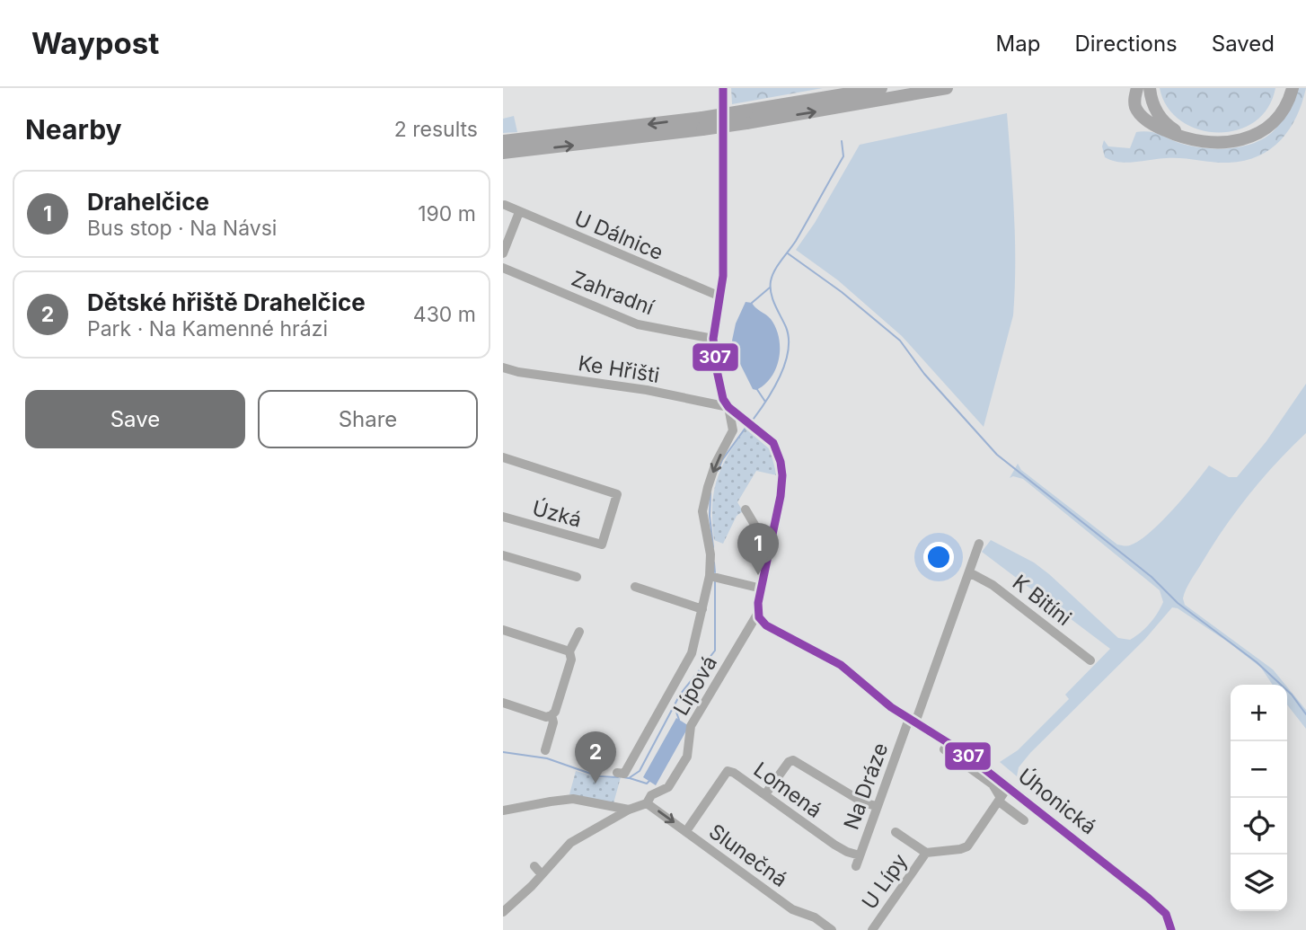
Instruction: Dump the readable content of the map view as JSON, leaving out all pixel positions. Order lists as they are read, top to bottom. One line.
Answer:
{"streets":{"main road":["Úhonická"],"street":["U Dálnice","Zahradní","Ke Hřišti","Úzká","K Bitíni","Lípová","Na Dráze","Lomená","Slunečná","U Lípy"]},"crossings":[["K Bitíni","Na Dráze"],["Lípová","Úhonická"],["Lípová","Slunečná"],["Na Dráze","Lomená"],["Na Dráze","Úhonická"],["Lomená","Slunečná"],["Úhonická","U Lípy"]],"lines":["transit line 307"],"page":{"header":"Waypost","nav":["Map","Directions","Saved"],"heading":["Nearby","2 results"],"list":[{"mark":"1","name":"Drahelčice","note":"Bus stop · Na Návsi","value":"190 m"},{"mark":"2","name":"Dětské hřiště Drahelčice","note":"Park · Na Kamenné hrázi","value":"430 m"}],"buttons":["Save","Share"],"pins":["1","2"],"map_buttons":["+","−"]}}
